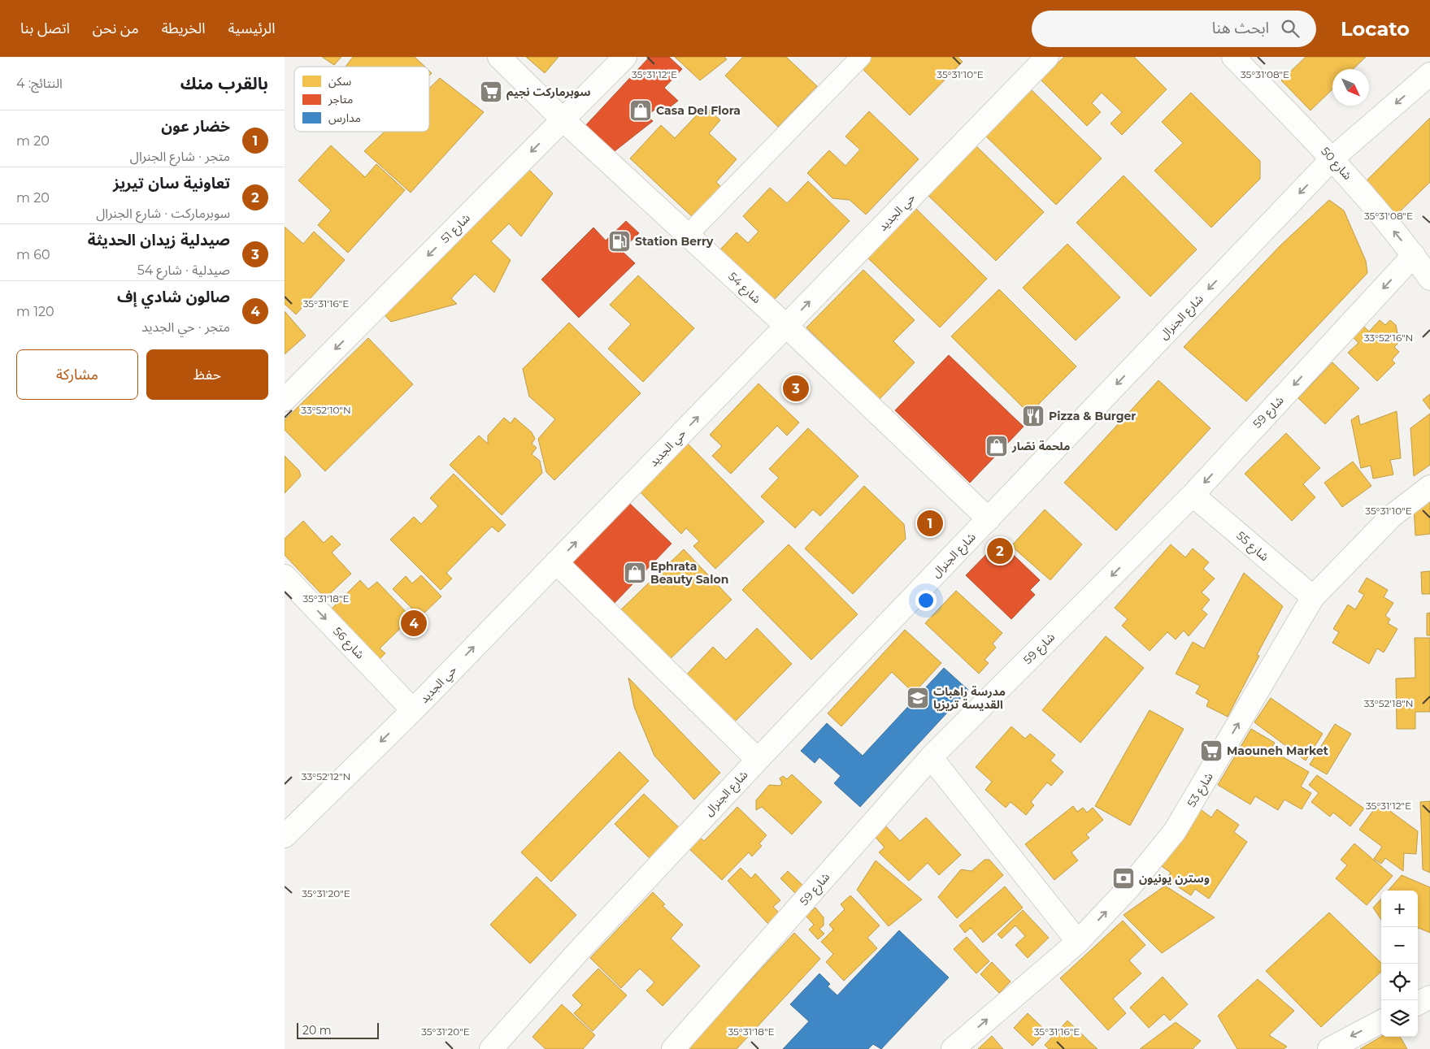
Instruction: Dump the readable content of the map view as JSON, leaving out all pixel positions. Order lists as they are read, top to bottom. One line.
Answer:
{"streets":{"street":["شارع 50","حي الجديد","شارع 51","شارع 54","شارع الجنرال","شارع 59","شارع 55","شارع 56","شارع 53"]},"crossings":[["شارع 50","شارع الجنرال"],["شارع 50","شارع 59"],["حي الجديد","شارع 54"],["حي الجديد","شارع 56"],["شارع 51","شارع 54"],["شارع 54","شارع الجنرال"],["شارع 59","شارع 55"],["شارع 55","شارع 53"]],"one_way":["شارع 50","شارع 51","شارع الجنرال","شارع 59","شارع 56","شارع 53"],"places":{"supermarket":["سوبرماركت نجيم","Maouneh Market"],"shop":["Casa Del Flora","ملحمة نصّار","Ephrata Beauty Salon"],"fuel station":["Station Berry"],"restaurant":["Pizza & Burger"],"school or university":["مدرسة راهبات القديسة تريزيا"],"bank":["وسترن يونيون"]},"legend":["سكن","متاجر","مدارس"],"scale_bar":"20 m","north":"bottom right","page":{"header":"Locato","search":"ابحث هنا","nav":["الرئيسية","الخريطة","من نحن","اتصل بنا"],"heading":["بالقرب منك","النتائج: 4"],"list":[{"mark":"1","name":"خضار عون","note":"متجر · شارع الجنرال","value":"20 m"},{"mark":"2","name":"تعاونية سان تيريز","note":"سوبرماركت · شارع الجنرال","value":"20 m"},{"mark":"3","name":"صيدلية زيدان الحديثة","note":"صيدلية · شارع 54","value":"60 m"},{"mark":"4","name":"صالون شادي إف","note":"متجر · حي الجديد","value":"120 m"}],"buttons":["حفظ","مشاركة"],"pins":["3","1","2","4"],"map_buttons":["+","−"],"scale":"20 m"},"coordinates":["35°31'12\"E","35°31'10\"E","35°31'08\"E","35°31'16\"E","33°52'16\"N","33°52'10\"N","35°31'18\"E","33°52'18\"N","33°52'12\"N","35°31'20\"E"]}
